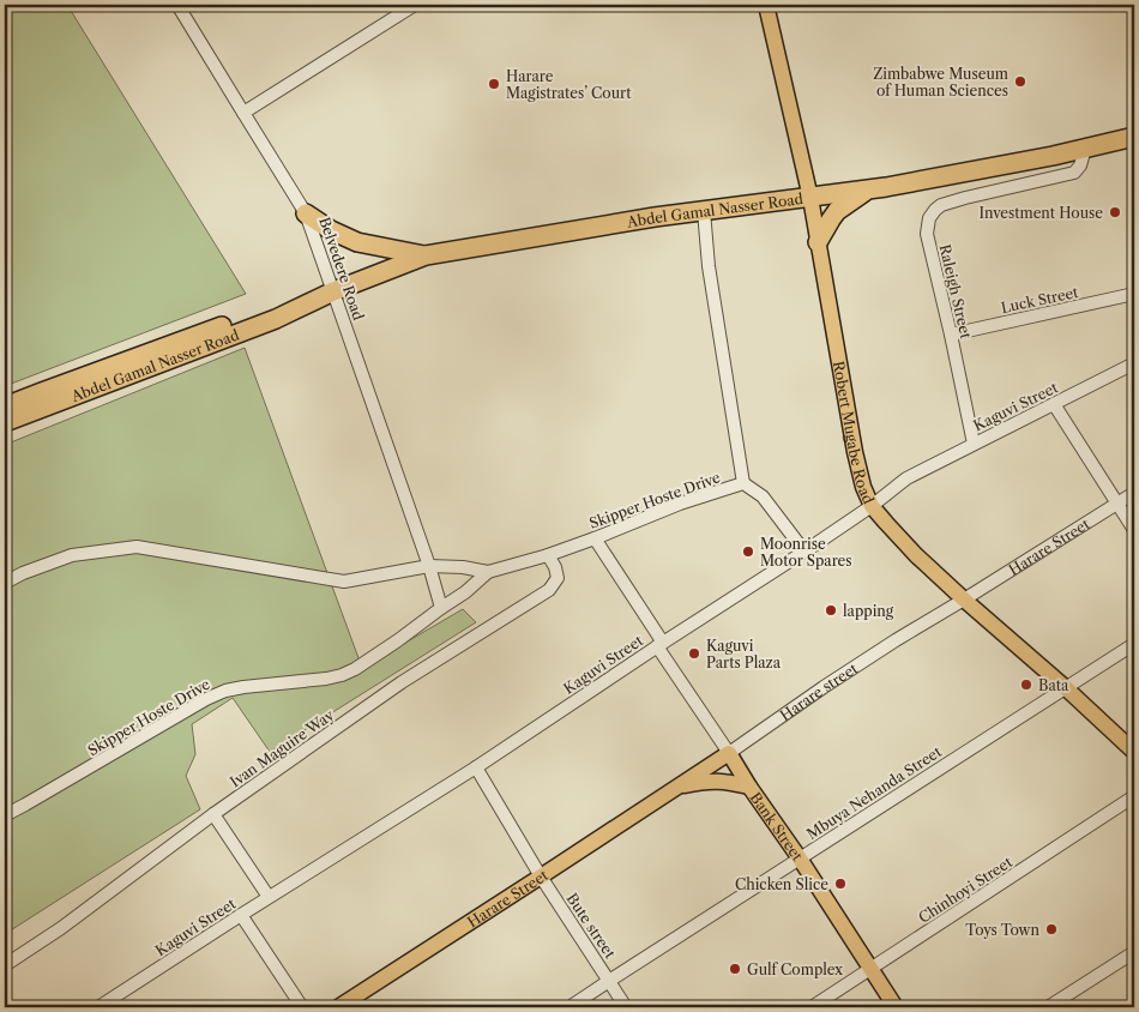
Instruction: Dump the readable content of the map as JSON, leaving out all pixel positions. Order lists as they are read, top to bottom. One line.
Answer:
{"streets":{"highway":["Abdel Gamal Nasser Road"],"main road":["Robert Mugabe Road","Harare Street","Harare street","Bank Street"],"street":["Belvedere Road","Raleigh Street","Luck Street","Kaguvi Street","Skipper Hoste Drive","Ivan Maguire Way","Mbuya Nehanda Street","Chinhoyi Street","Bute street"]},"crossings":[["Abdel Gamal Nasser Road","Belvedere Road"],["Abdel Gamal Nasser Road","Raleigh Street"],["Abdel Gamal Nasser Road","Robert Mugabe Road"],["Belvedere Road","Skipper Hoste Drive"],["Raleigh Street","Luck Street"],["Raleigh Street","Kaguvi Street"],["Kaguvi Street","Robert Mugabe Road"],["Kaguvi Street","Skipper Hoste Drive"],["Kaguvi Street","Bank Street"],["Kaguvi Street","Bute street"],["Robert Mugabe Road","Harare Street"],["Robert Mugabe Road","Harare street"],["Robert Mugabe Road","Mbuya Nehanda Street"],["Skipper Hoste Drive","Ivan Maguire Way"],["Skipper Hoste Drive","Bank Street"],["Harare Street","Harare street"],["Harare Street","Bute street"],["Harare street","Bank Street"],["Mbuya Nehanda Street","Bank Street"],["Mbuya Nehanda Street","Bute street"],["Bank Street","Chinhoyi Street"]],"places":["Zimbabwe Museum of Human Sciences","Harare Magistrates’ Court","Investment House","Moonrise Motor Spares","lapping","Kaguvi Parts Plaza","Bata","Chicken Slice","Toys Town","Gulf Complex"]}
